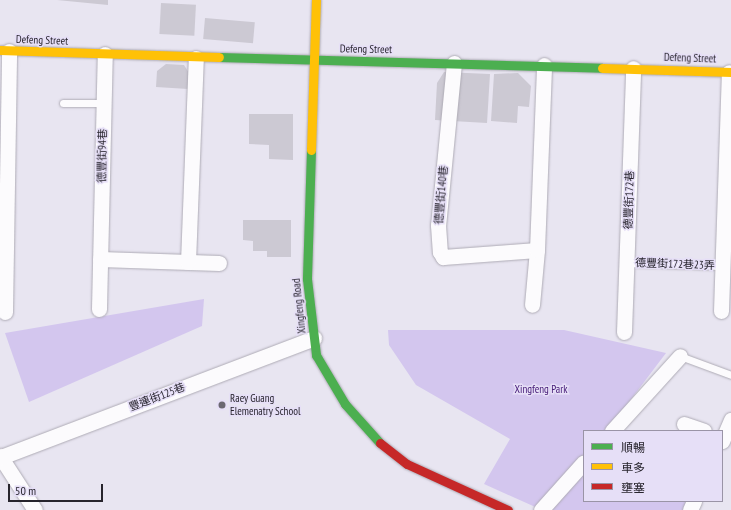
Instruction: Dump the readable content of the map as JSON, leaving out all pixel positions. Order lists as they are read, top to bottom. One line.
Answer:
{"streets":{"street":["Defeng Street","德豐街94巷","德豐街140巷","德豐街172巷","Xingfeng Road","豐連街125巷"],"lane":["德豐街172巷23弄"]},"crossings":[["Defeng Street","德豐街94巷"],["Defeng Street","德豐街140巷"],["Defeng Street","德豐街172巷"],["Defeng Street","Xingfeng Road"],["德豐街172巷","德豐街172巷23弄"],["Xingfeng Road","豐連街125巷"]],"parks":["Xingfeng Park"],"places":["Raey Guang Elemenatry School"],"legend":["順暢","車多","壅塞"],"scale_bar":"50 m"}
